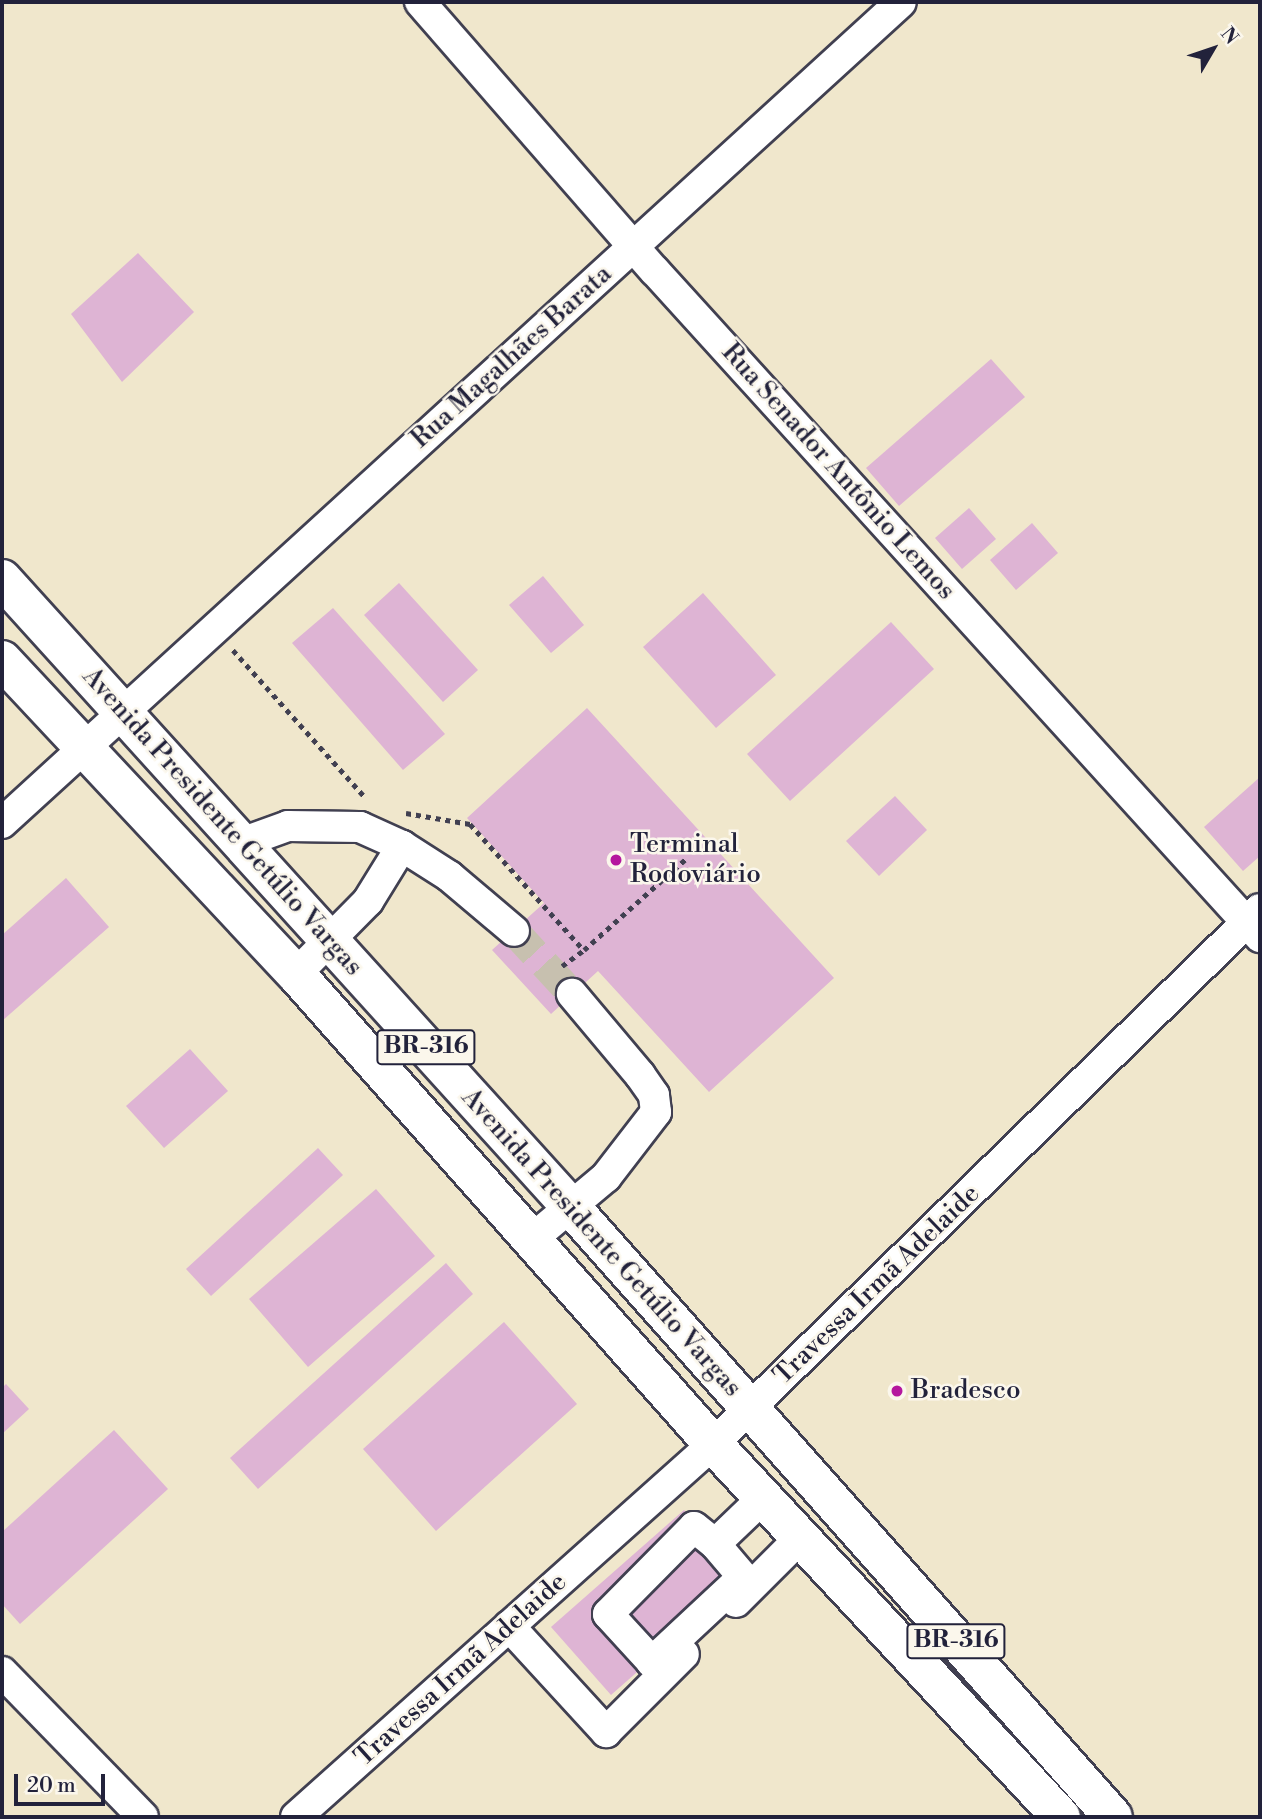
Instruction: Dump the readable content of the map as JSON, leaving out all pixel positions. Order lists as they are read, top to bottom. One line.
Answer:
{"streets":{"highway":["Avenida Presidente Getúlio Vargas","BR-316"],"street":["Rua Magalhães Barata","Rua Senador Antônio Lemos","Travessa Irmã Adelaide"]},"crossings":[["Rua Magalhães Barata","Rua Senador Antônio Lemos"],["Rua Magalhães Barata","Avenida Presidente Getúlio Vargas"],["Rua Senador Antônio Lemos","Travessa Irmã Adelaide"],["Avenida Presidente Getúlio Vargas","Travessa Irmã Adelaide"]],"places":["Terminal Rodoviário","Bradesco"],"scale_bar":"20 m","north":"top right"}
